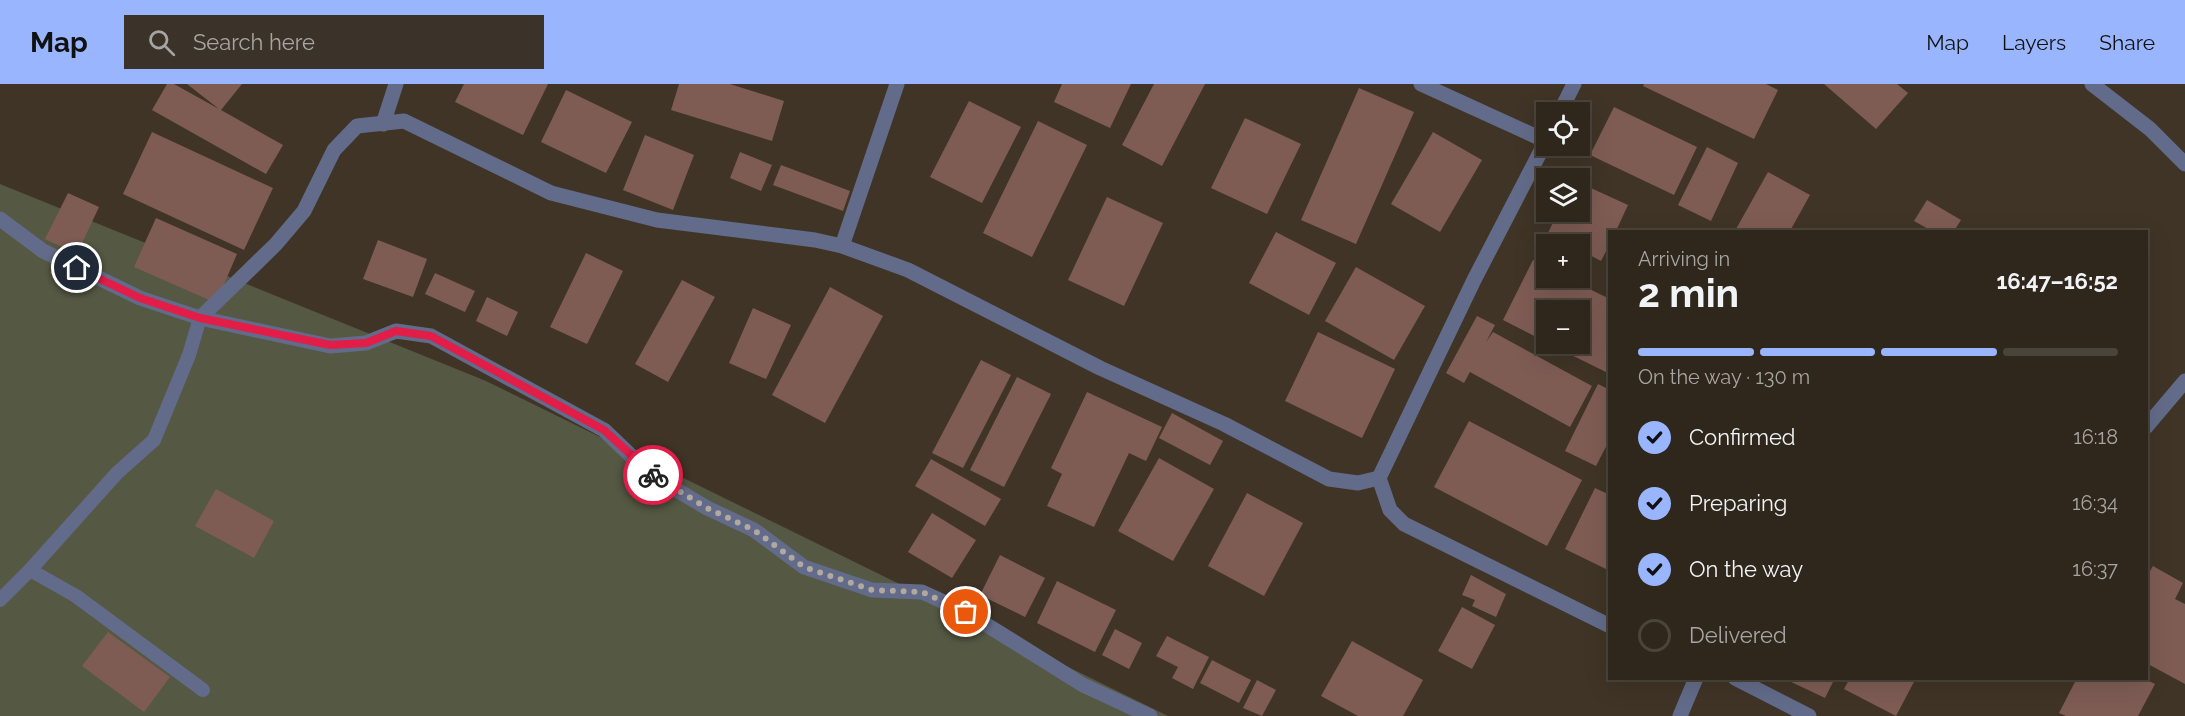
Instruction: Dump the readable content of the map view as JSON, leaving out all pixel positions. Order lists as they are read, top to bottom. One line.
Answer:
{"page":{"header":"Map","search":"Search here","nav":["Map","Layers","Share"],"map_buttons":["+","−"],"heading":["2 min","Arriving in","16:47–16:52"],"bar":"On the way · 130 m","list":[["Confirmed","16:18"],["Preparing","16:34"],["On the way","16:37"],"Delivered"]}}
